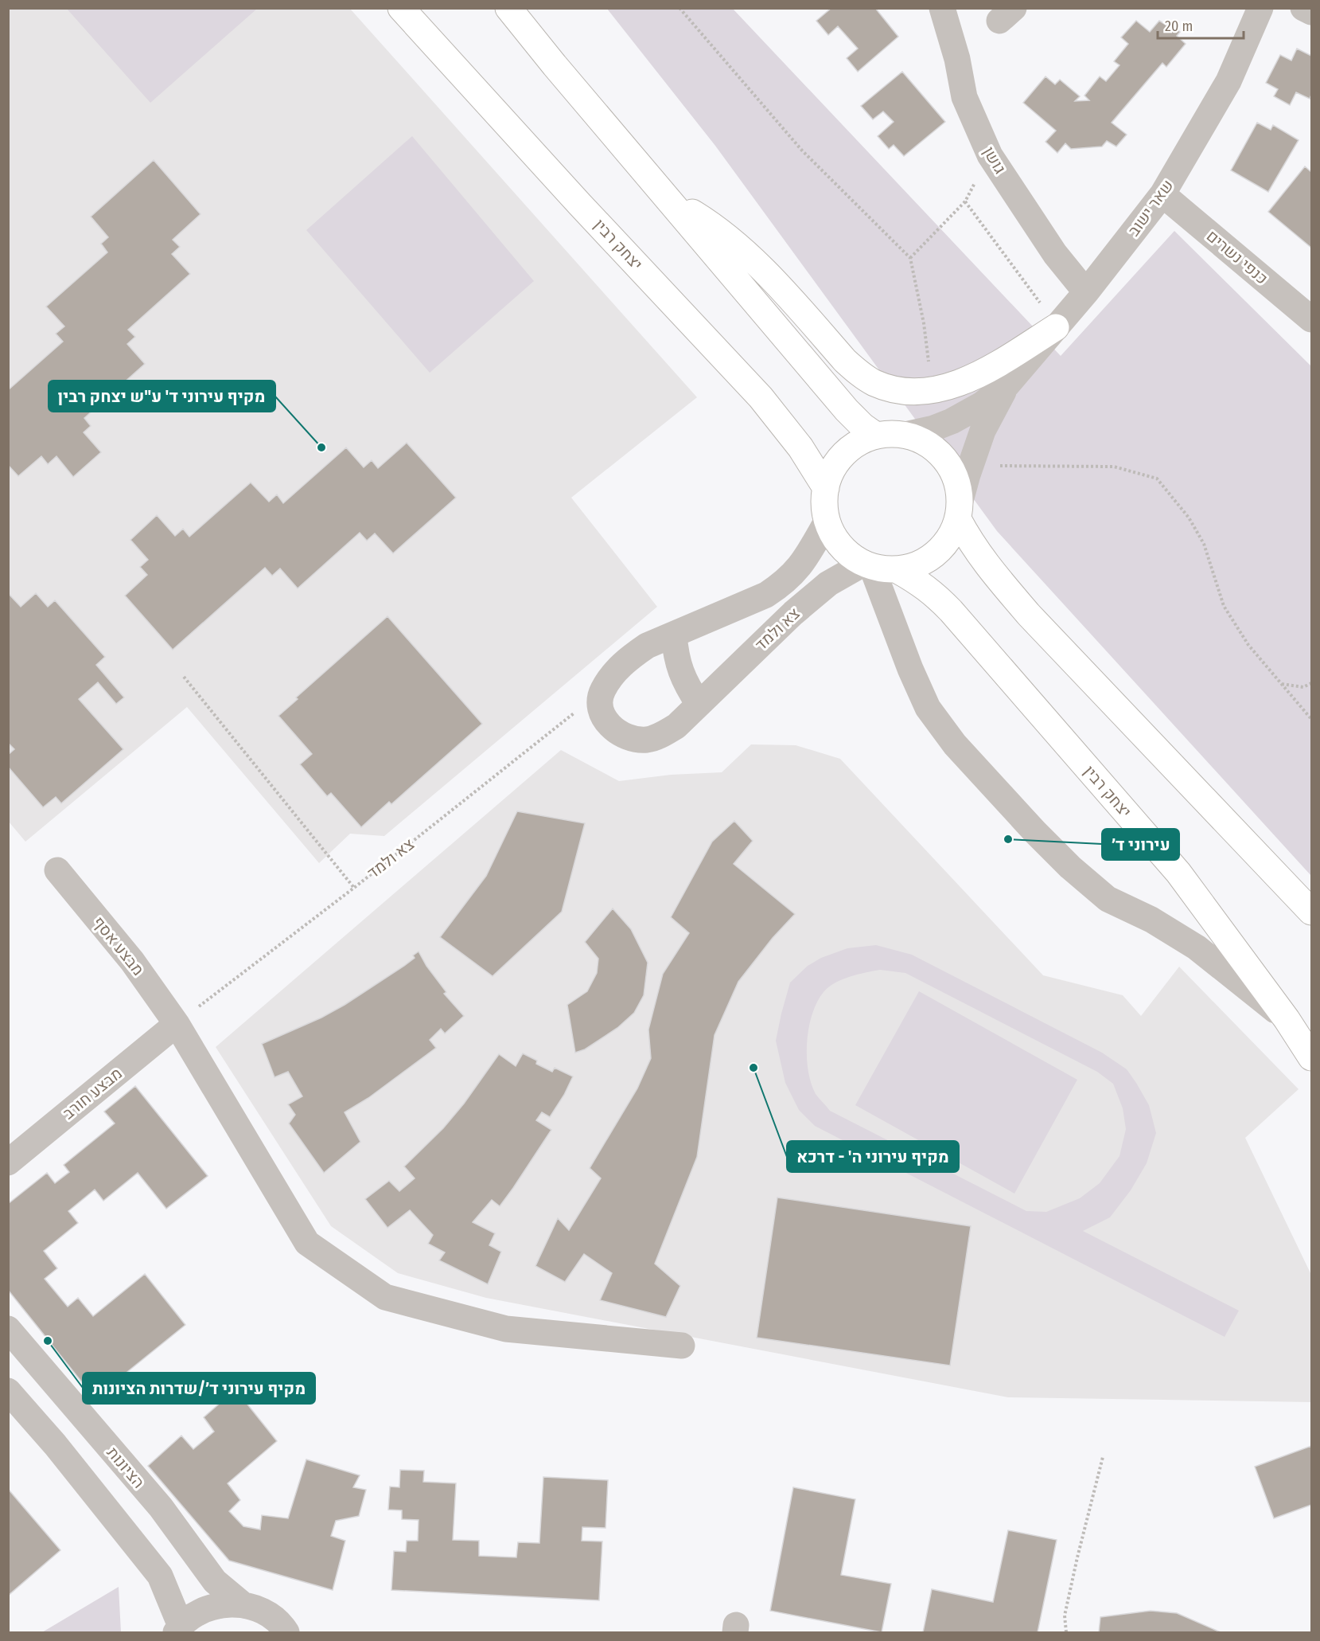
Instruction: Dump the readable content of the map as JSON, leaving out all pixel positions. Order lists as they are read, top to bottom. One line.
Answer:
{"streets":{"main road":["יצחק רבין"],"street":["גושן","שאר ישוב","כנפי נשרים","צא ולמד","מבצע אסף","מבצע חורב","הציונות"]},"crossings":[["גושן","שאר ישוב"],["שאר ישוב","יצחק רבין"],["שאר ישוב","כנפי נשרים"],["שאר ישוב","צא ולמד"],["יצחק רבין","צא ולמד"],["צא ולמד","מבצע אסף"],["צא ולמד","מבצע חורב"],["מבצע אסף","מבצע חורב"]],"places":["מקיף עירוני ד' ע\"ש יצחק רבין","עירוני ד׳","מקיף עירוני ה' - דרכא","מקיף עירוני ד׳/שדרות הציונות"],"scale_bar":"20 m"}
